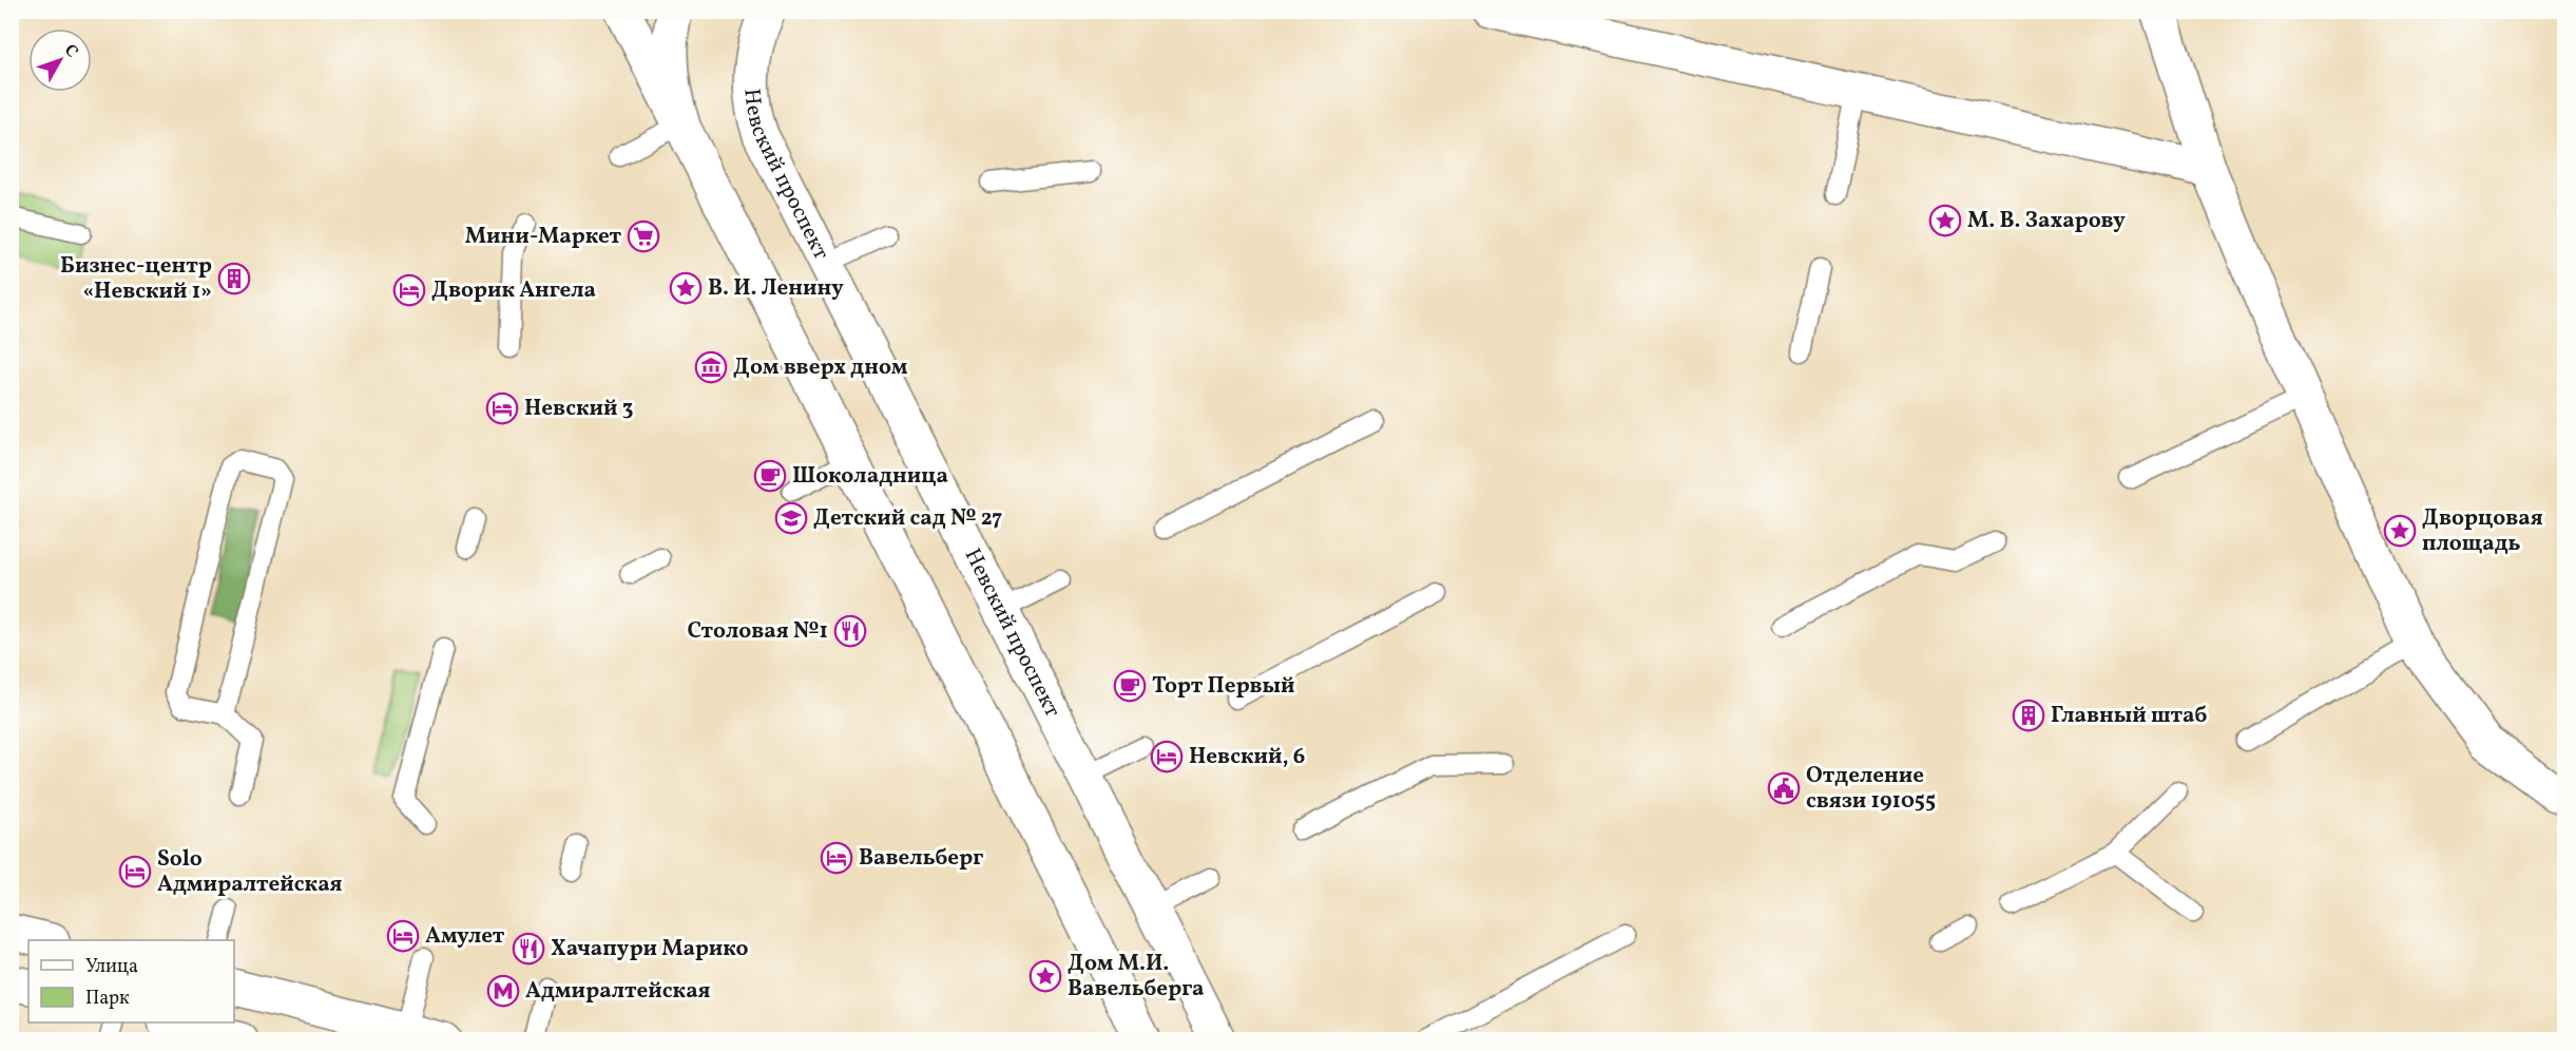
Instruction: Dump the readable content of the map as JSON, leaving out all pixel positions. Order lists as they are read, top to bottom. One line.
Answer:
{"streets":{"main road":["Невский проспект"]},"places":{"place":["М. В. Захарову","В. И. Ленину","Дворцовая площадь","Дом М.И. Вавельберга"],"supermarket":["Мини-Маркет"],"building":["Бизнес-центр «Невский 1»","Главный штаб"],"hotel":["Дворик Ангела","Невский 3","Невский, 6","Вавельберг","Solo Адмиралтейская","Амулет"],"museum":["Дом вверх дном"],"cafe":["Шоколадница","Торт Первый"],"school or university":["Детский сад № 27"],"restaurant":["Столовая №1","Хачапури Марико"],"public building":["Отделение связи 191055"],"metro station":["Адмиралтейская"]},"legend":["Улица","Парк"],"north":"top right"}
